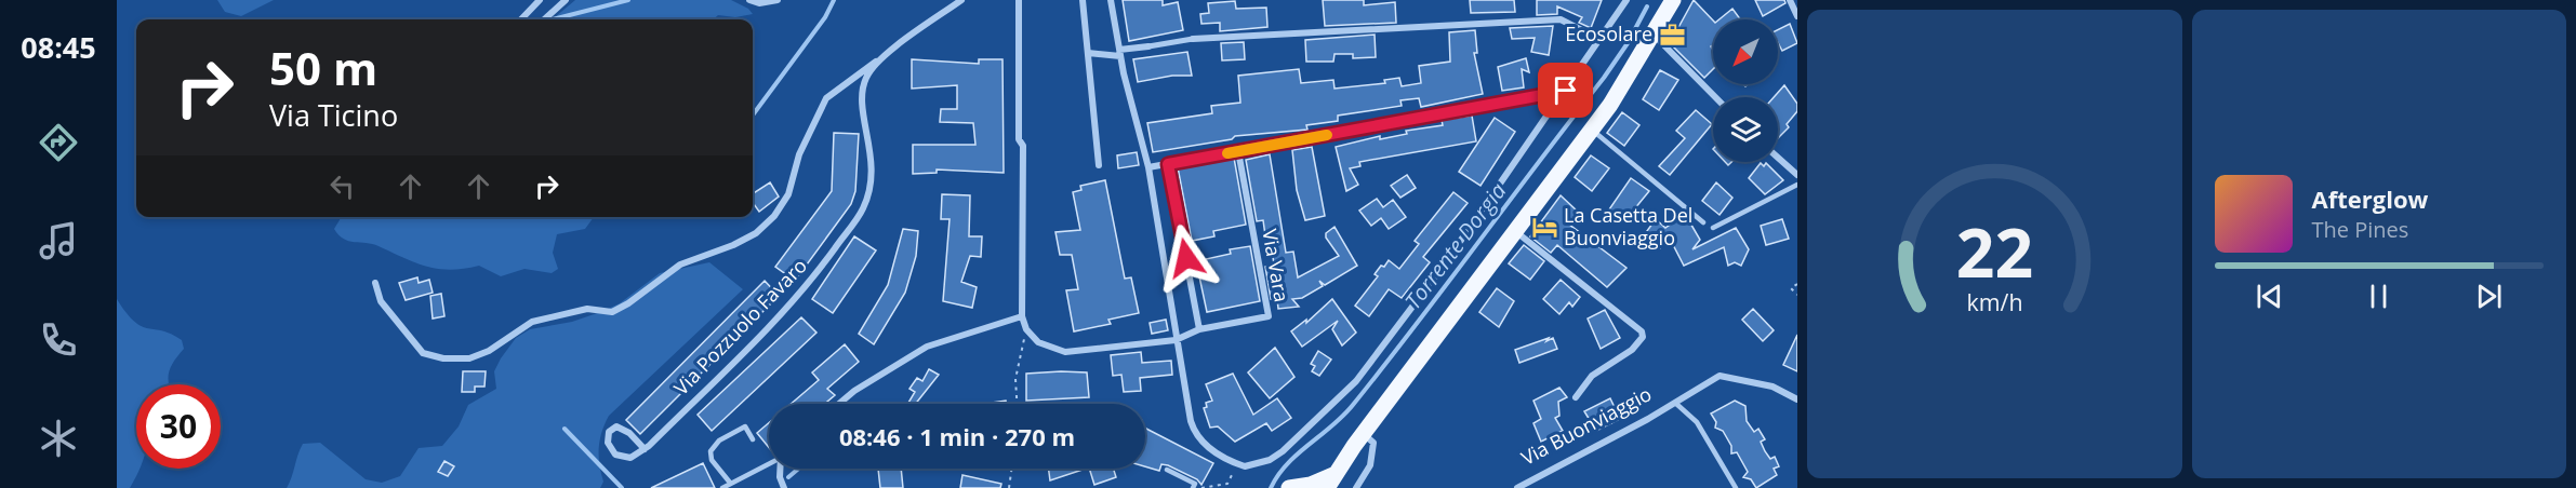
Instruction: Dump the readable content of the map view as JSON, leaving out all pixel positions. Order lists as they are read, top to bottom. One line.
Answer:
{"streets":{"street":["Via Vara","Via Pozzuolo Favaro","Via Buonviaggio"]},"water":["Torrente Dorgia"],"places":{"office":["Ecosolare"],"hotel":["La Casetta Del Buonviaggio"]},"north":"bottom left","page":{"tabs":"08:45","turn":["50 m","Via Ticino"],"song":["Afterglow","The Pines"],"limit":"30","trip":"08:46 · 1 min · 270 m","gauge":["22","km/h"]}}
